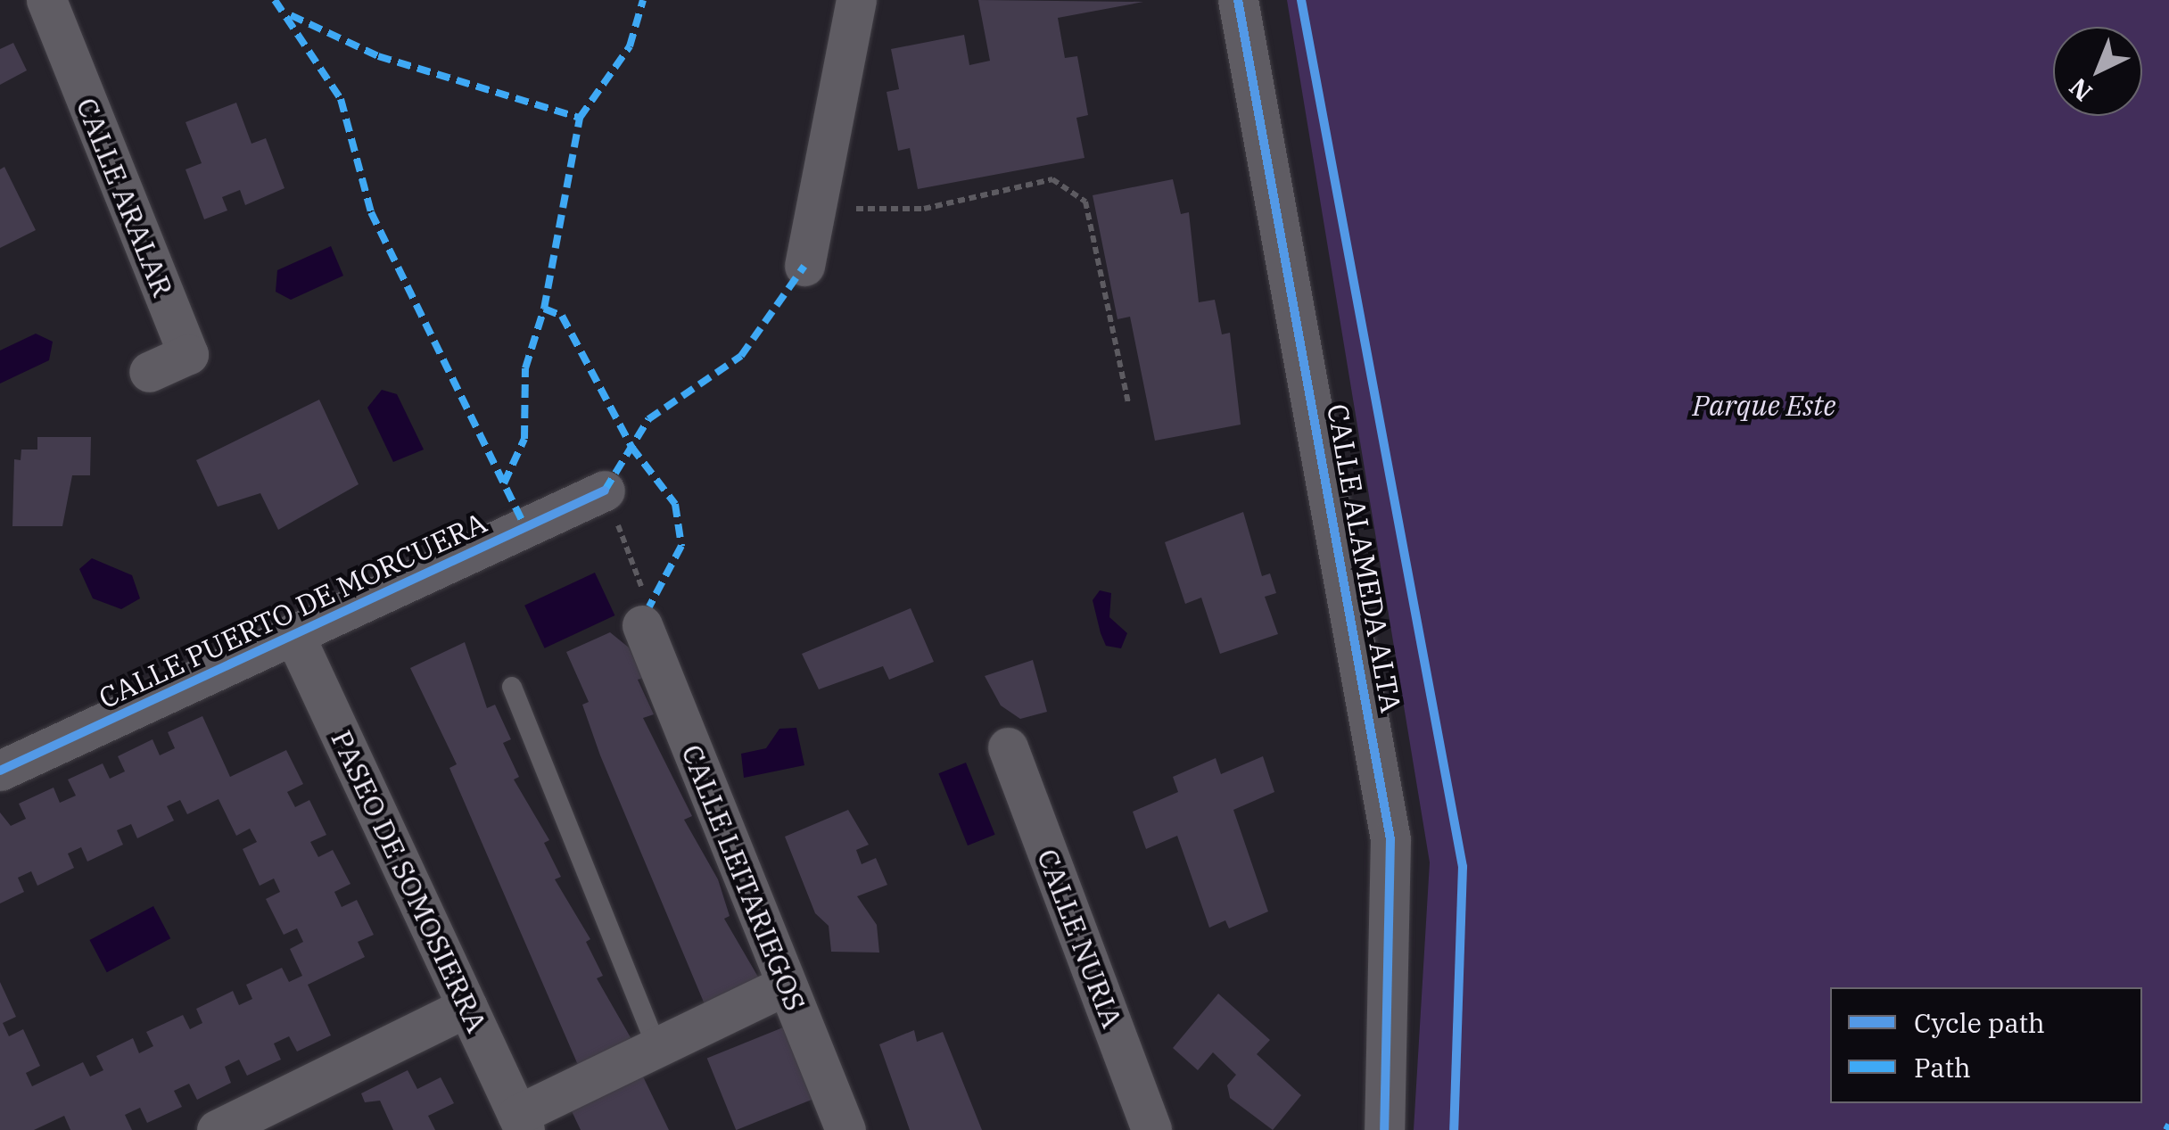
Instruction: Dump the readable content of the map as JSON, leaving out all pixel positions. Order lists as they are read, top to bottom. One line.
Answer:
{"streets":{"street":["CALLE ARALAR","CALLE ALAMEDA ALTA","CALLE PUERTO DE MORCUERA","CALLE LEITARIEGOS","PASEO DE SOMOSIERRA","CALLE NURIA"]},"crossings":[["CALLE PUERTO DE MORCUERA","PASEO DE SOMOSIERRA"]],"parks":["Parque Este"],"legend":["Cycle path","Path"],"north":"bottom left"}
